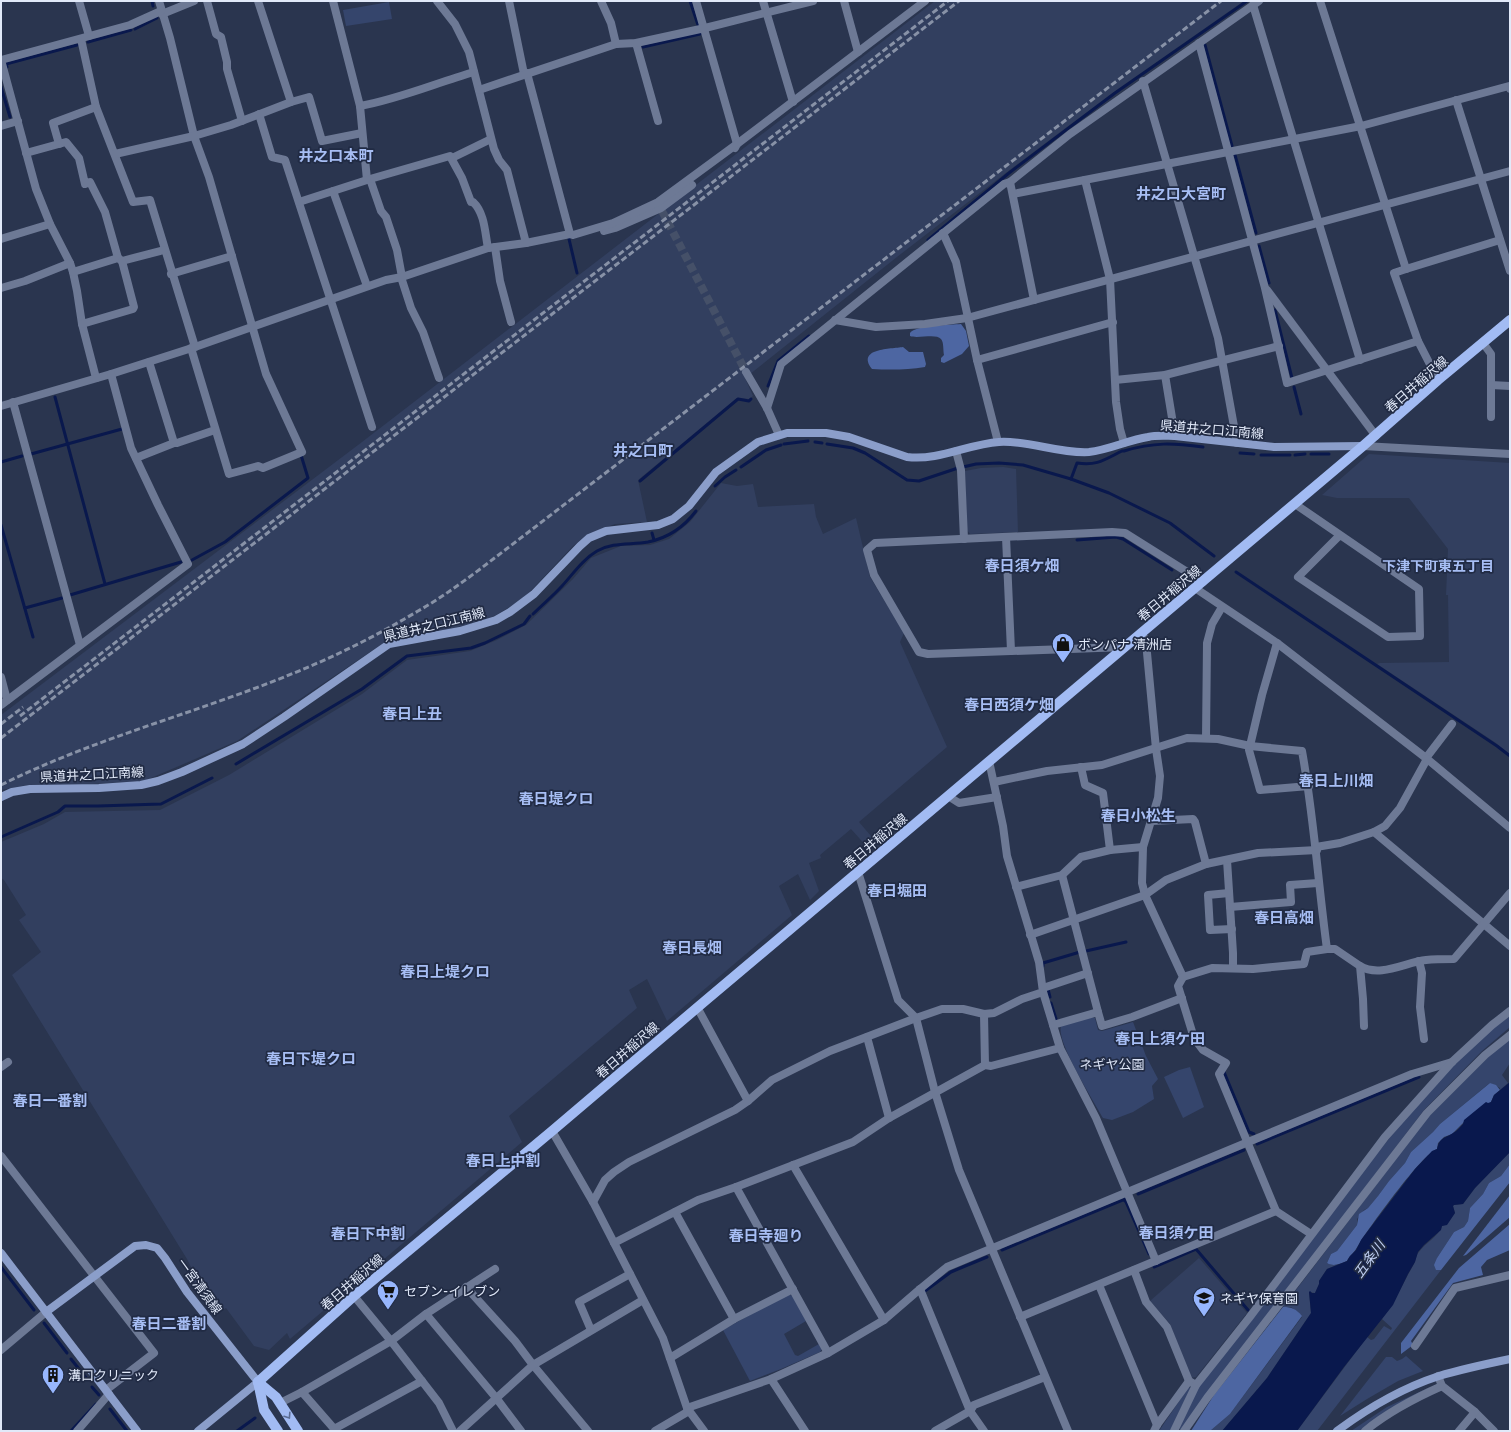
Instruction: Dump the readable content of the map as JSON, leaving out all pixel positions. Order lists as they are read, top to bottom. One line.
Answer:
{"streets":{"main road":["春日井稲沢線","県道井之口江南線","一宮清須線"]},"crossings":[["春日井稲沢線","県道井之口江南線"],["春日井稲沢線","一宮清須線"]],"districts":["井之口本町","井之口大宮町","井之口町","春日須ケ畑","下津下町東五丁目","春日西須ケ畑","春日上丑","春日上川畑","春日堤クロ","春日小松生","春日堀田","春日高畑","春日長畑","春日上堤クロ","春日上須ケ田","春日下堤クロ","春日一番割","春日上中割","春日須ケ田","春日下中割","春日寺廻り","春日二番割"],"water":["五条川"],"parks":["ネギヤ公園"],"places":{"shop":["ボンパナ 清洲店"],"supermarket":["セブン-イレブン"],"school or university":["ネギヤ保育園"],"building":["溝口クリニック"]}}
